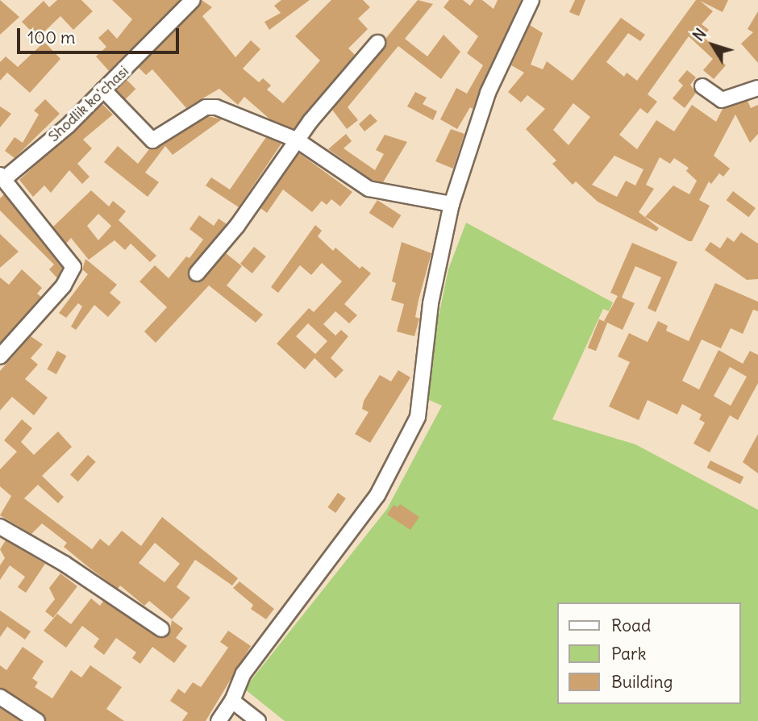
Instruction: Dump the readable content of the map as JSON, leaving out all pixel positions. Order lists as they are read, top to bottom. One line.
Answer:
{"streets":{"street":["Shodlik koʻchasi"]},"legend":["Road","Park","Building"],"scale_bar":"100 m","north":"top left"}
